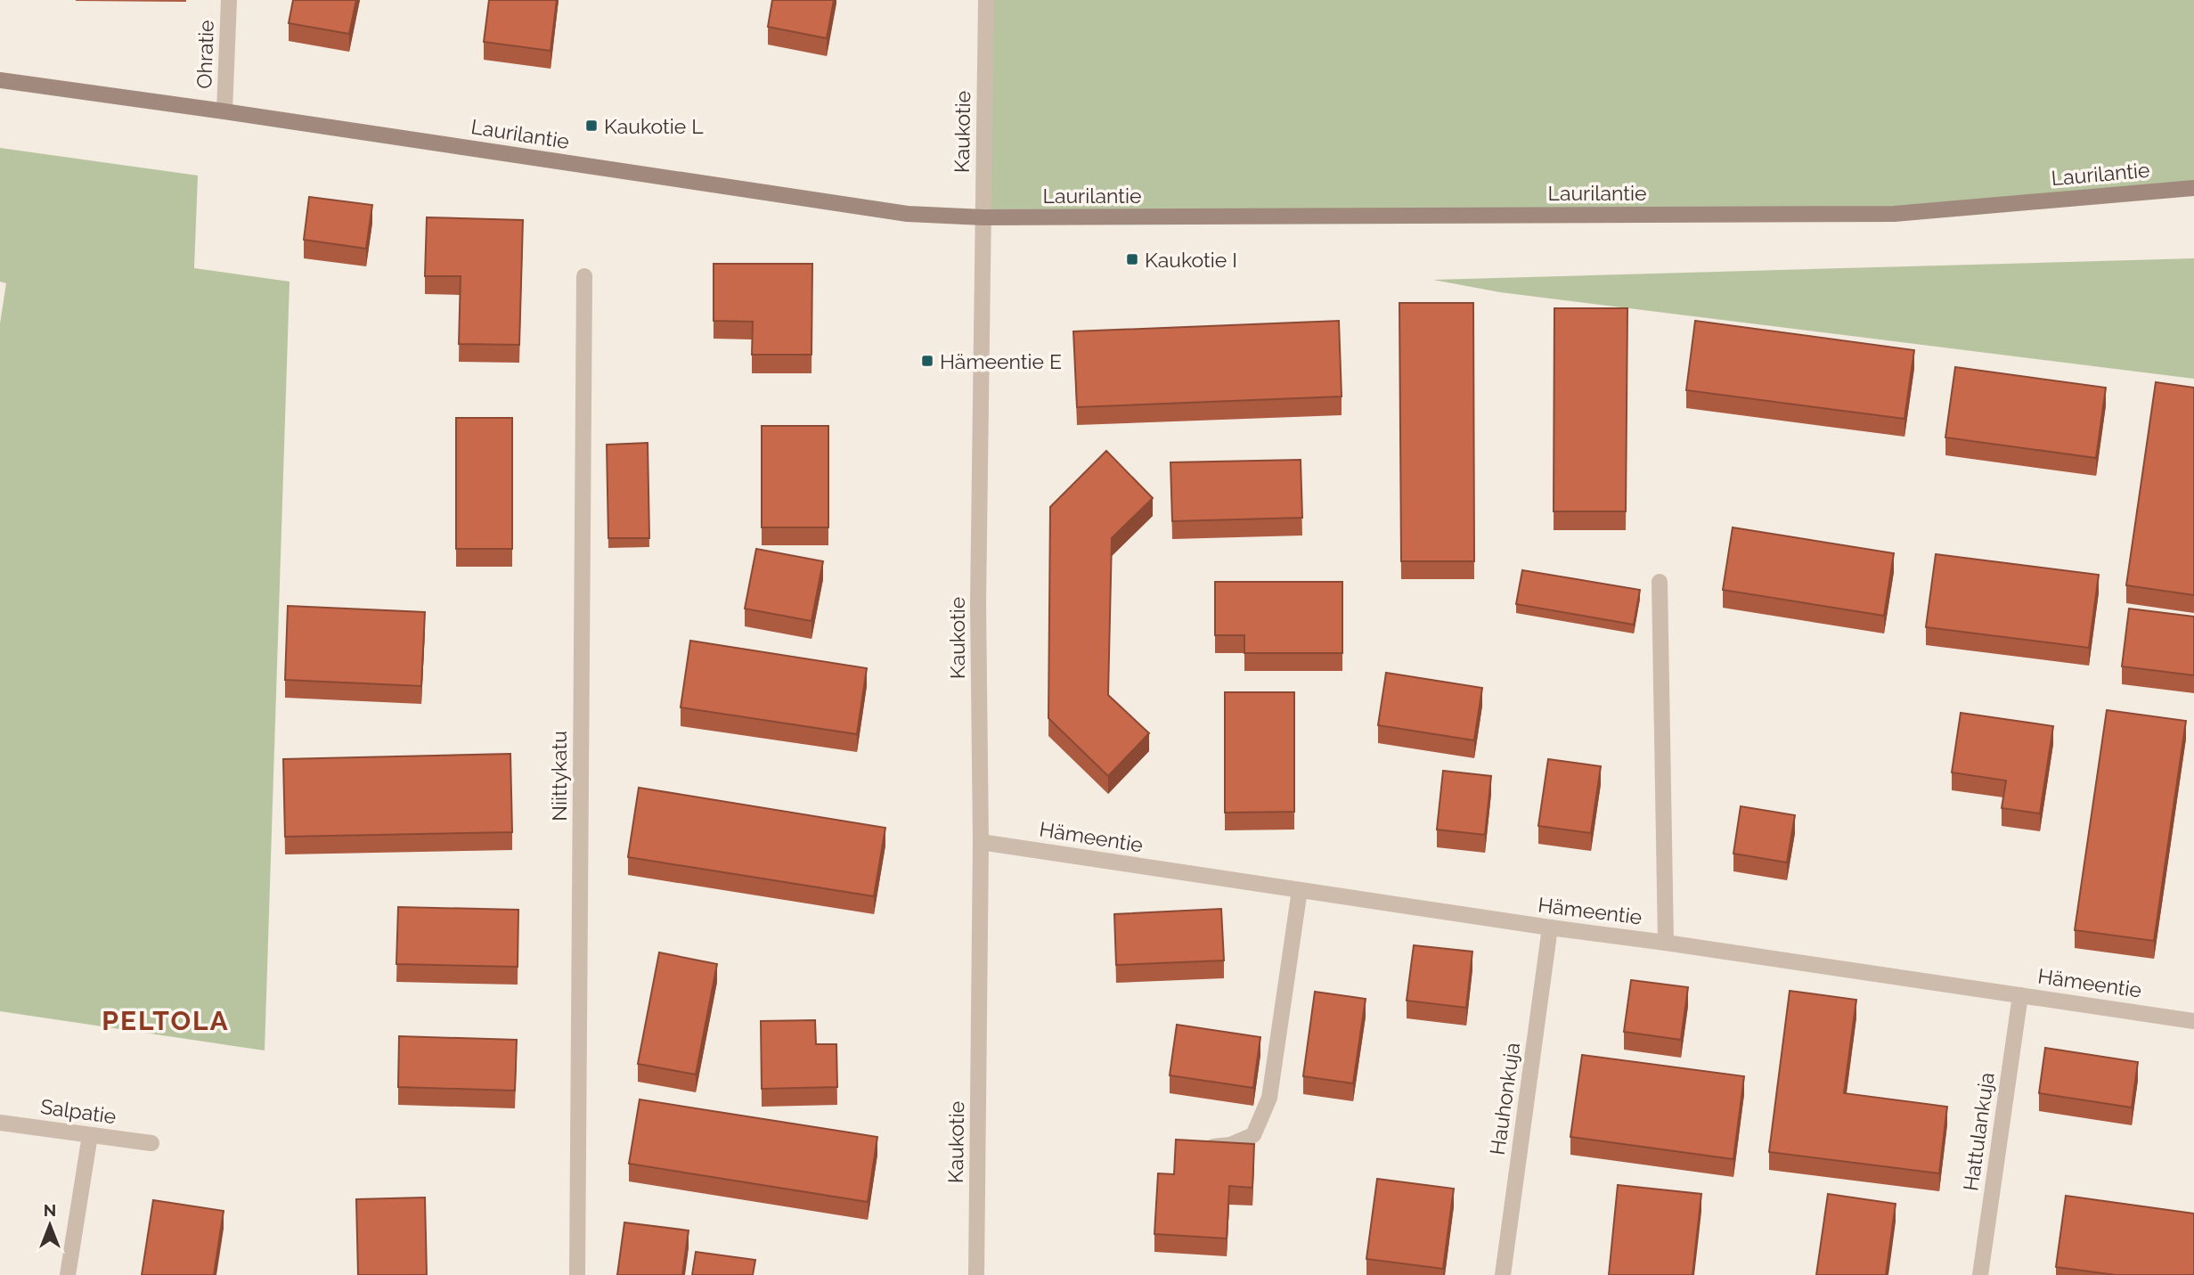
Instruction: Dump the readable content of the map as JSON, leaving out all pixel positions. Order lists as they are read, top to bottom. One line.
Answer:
{"streets":{"street":["Ohratie","Kaukotie","Laurilantie","Niittykatu","Hämeentie","Hauhonkuja","Salpatie","Hattulankuja"]},"crossings":[["Ohratie","Laurilantie"],["Kaukotie","Laurilantie"],["Kaukotie","Hämeentie"],["Hämeentie","Hauhonkuja"],["Hämeentie","Hattulankuja"]],"districts":["PELTOLA"],"places":{"transit":["Kaukotie L","Kaukotie I","Hämeentie E"]},"north":"top"}
